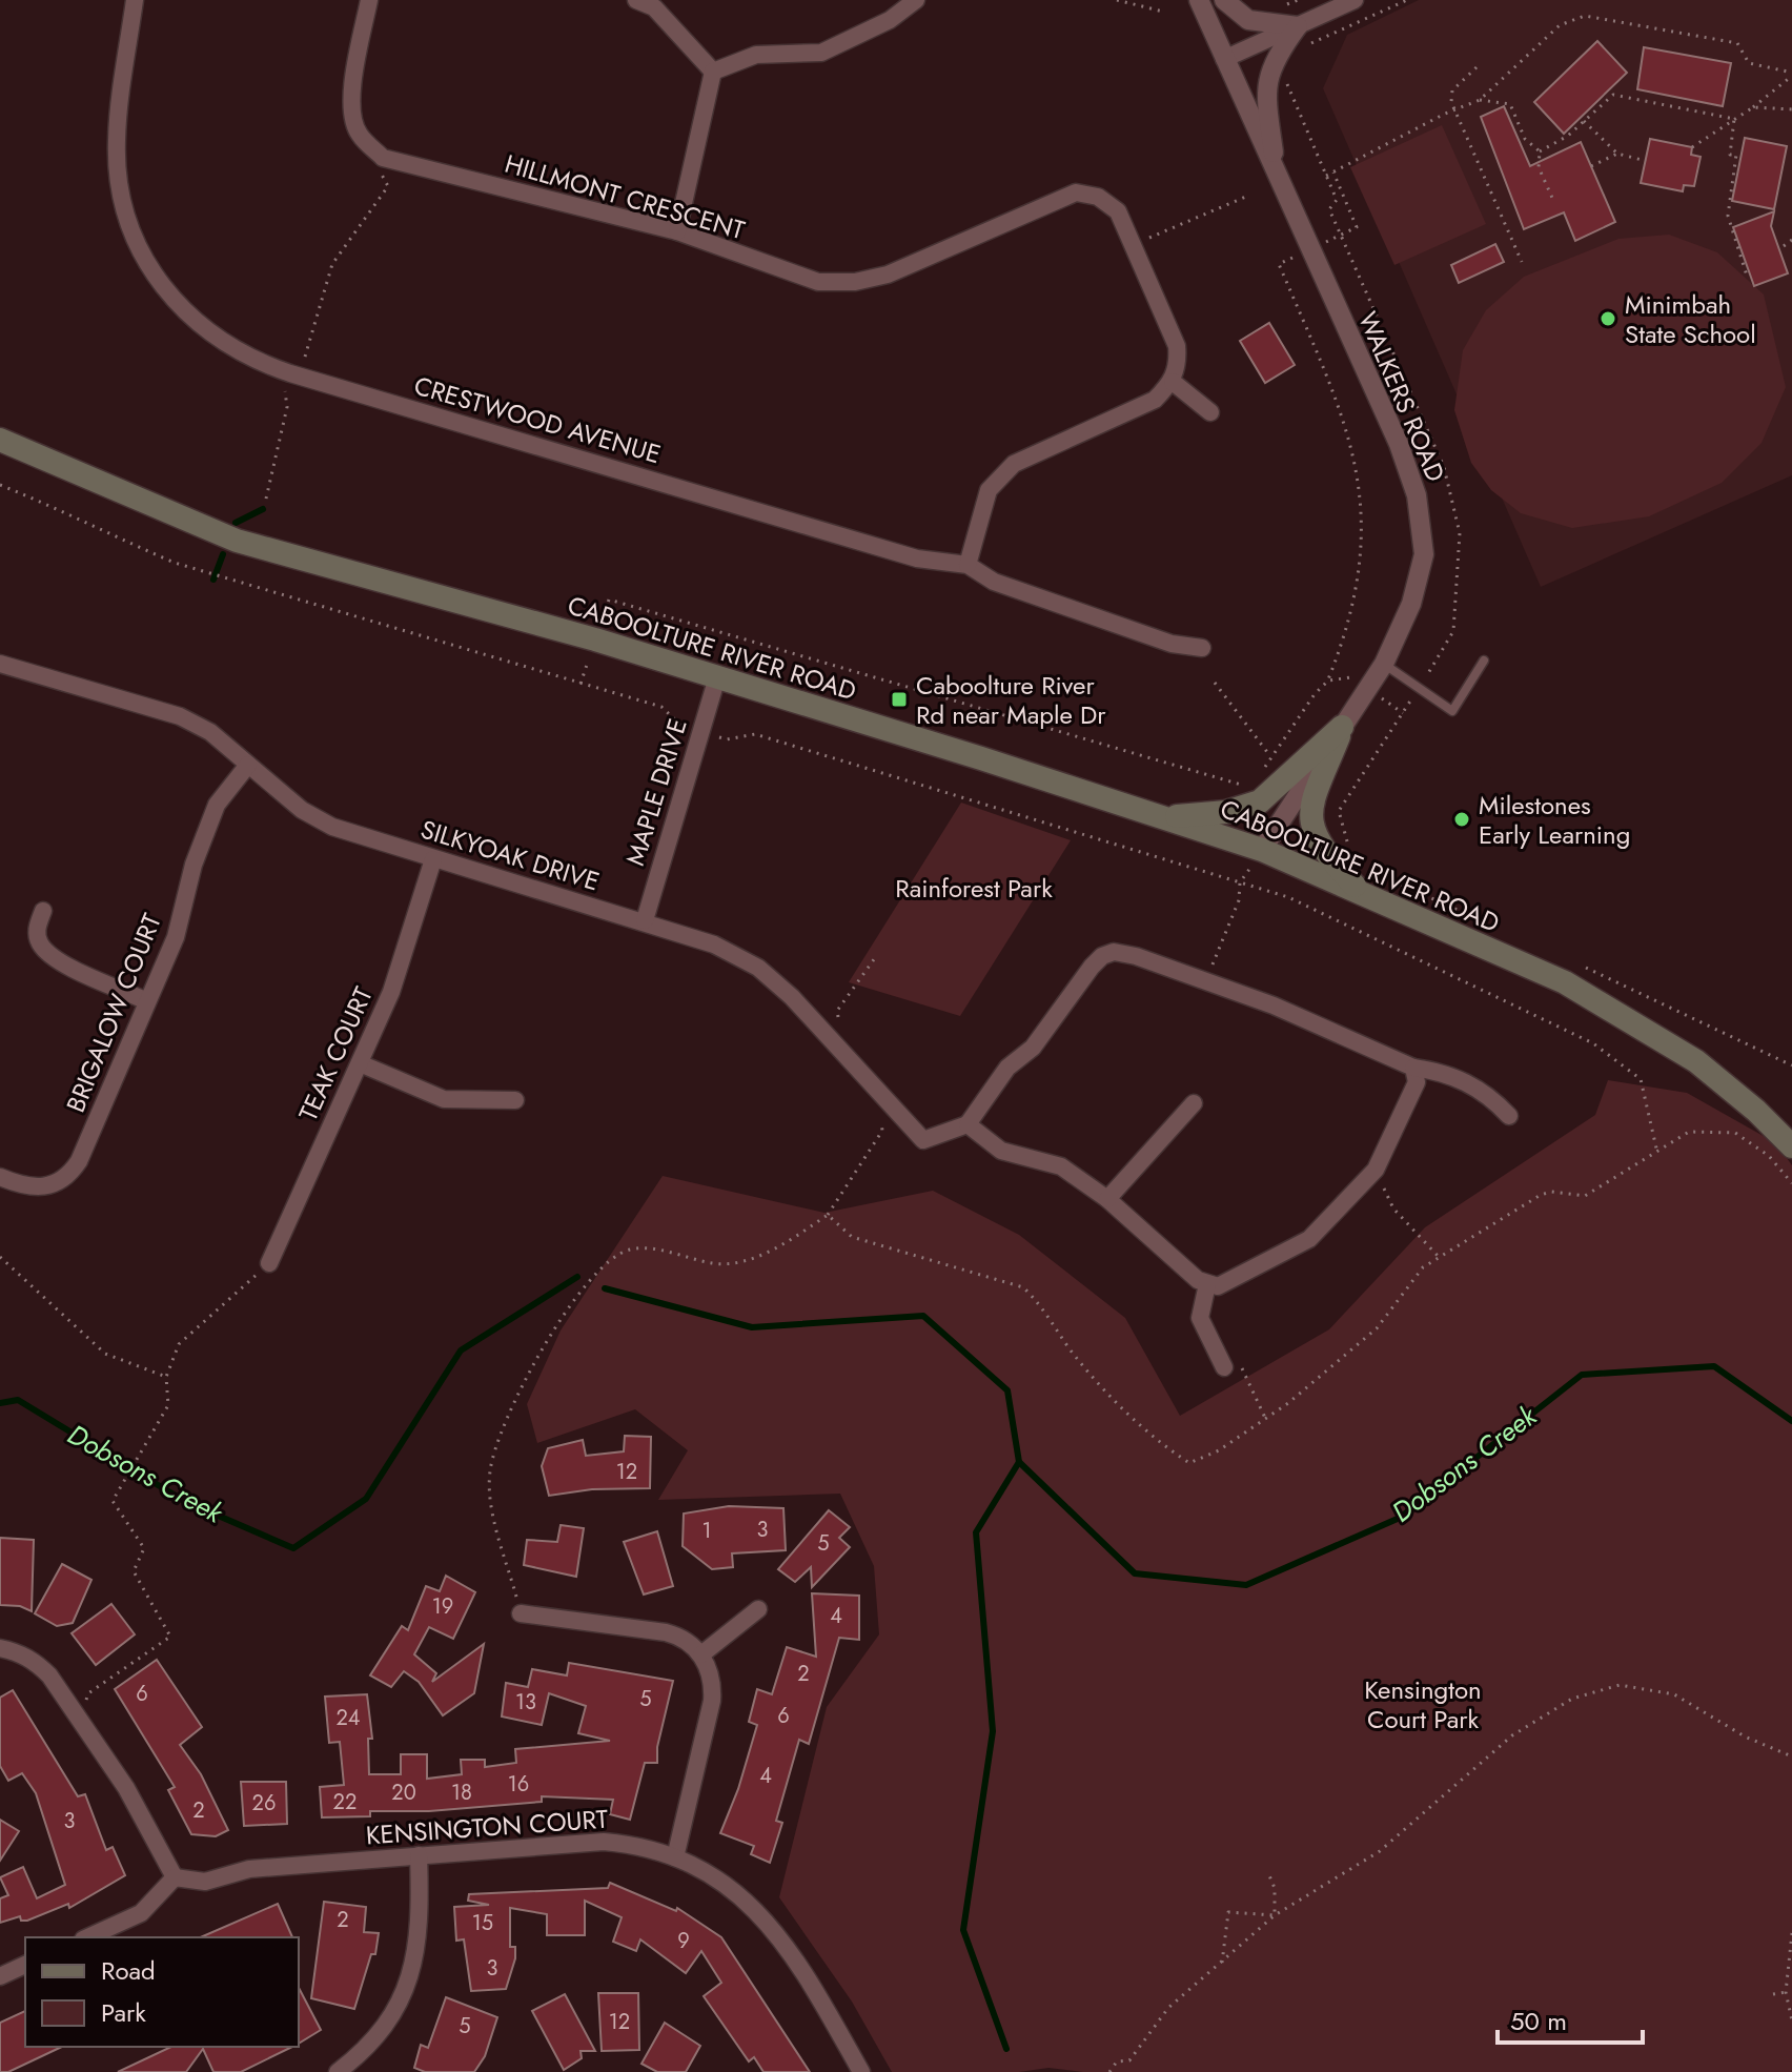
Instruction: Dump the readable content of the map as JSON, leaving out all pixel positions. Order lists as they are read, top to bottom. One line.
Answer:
{"streets":{"main road":["CABOOLTURE RIVER ROAD"],"street":["HILLMONT CRESCENT","WALKERS ROAD","CRESTWOOD AVENUE","MAPLE DRIVE","SILKYOAK DRIVE","BRIGALOW COURT","TEAK COURT","KENSINGTON COURT"]},"crossings":[["WALKERS ROAD","CABOOLTURE RIVER ROAD"],["CABOOLTURE RIVER ROAD","MAPLE DRIVE"],["MAPLE DRIVE","SILKYOAK DRIVE"],["SILKYOAK DRIVE","BRIGALOW COURT"],["SILKYOAK DRIVE","TEAK COURT"]],"water":["Dobsons Creek"],"parks":["Rainforest Park","Kensington Court Park"],"places":{"other":["Minimbah State School","Milestones Early Learning"],"transit":["Caboolture River Rd near Maple Dr"]},"house_numbers":["12","3","1","5","19","4","2","6","5","13","6","24","4","16","20","18","22","26","2","3","2","15","9","3","12","5"],"legend":["Road","Park"],"scale_bar":"50 m"}
